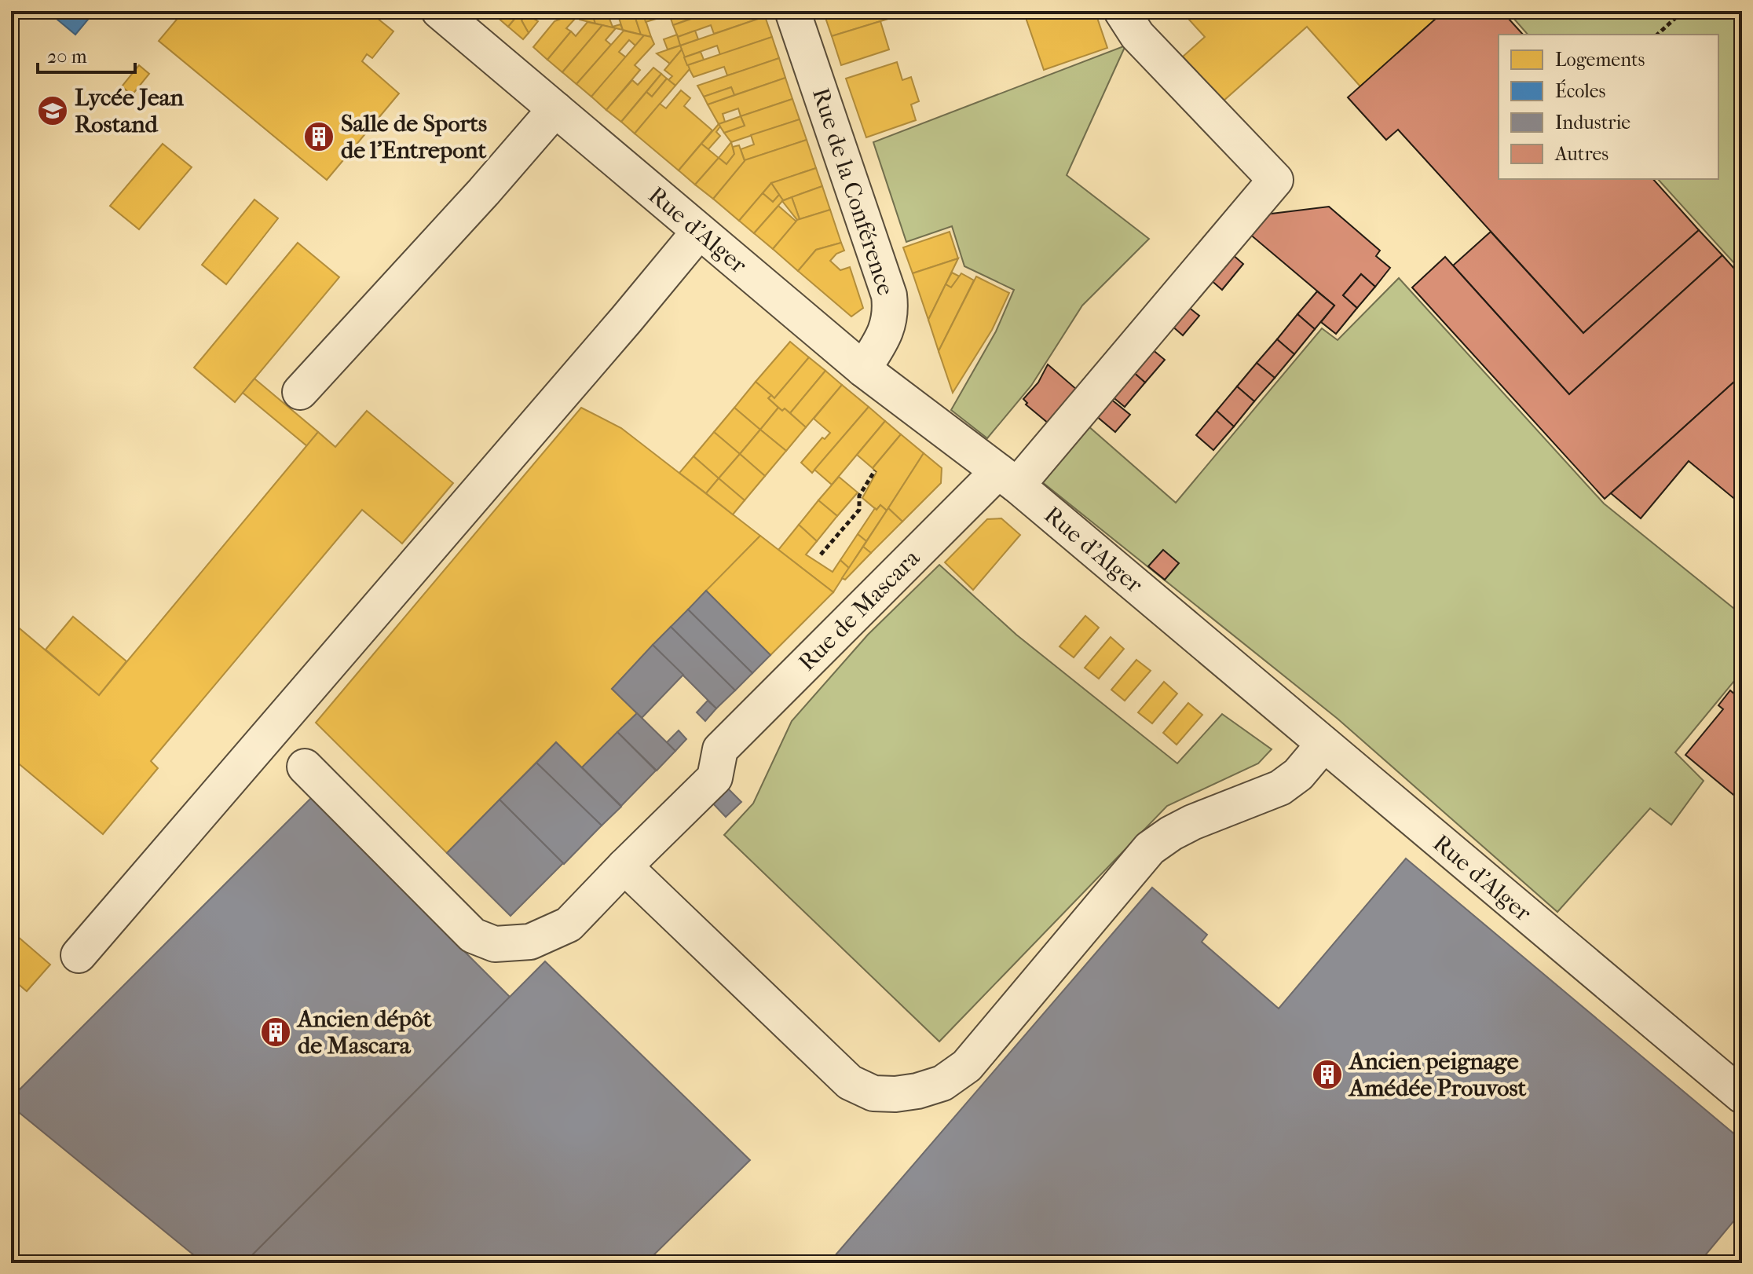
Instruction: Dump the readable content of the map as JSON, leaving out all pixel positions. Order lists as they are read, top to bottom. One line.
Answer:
{"streets":{"street":["Rue de la Conférence","Rue d'Alger","Rue de Mascara"]},"crossings":[["Rue de la Conférence","Rue d'Alger"],["Rue d'Alger","Rue de Mascara"]],"places":{"school or university":["Lycée Jean Rostand"],"building":["Salle de Sports de l'Entrepont","Ancien dépôt de Mascara","Ancien peignage Amédée Prouvost"]},"legend":["Logements","Écoles","Industrie","Autres"],"scale_bar":"20 m"}
